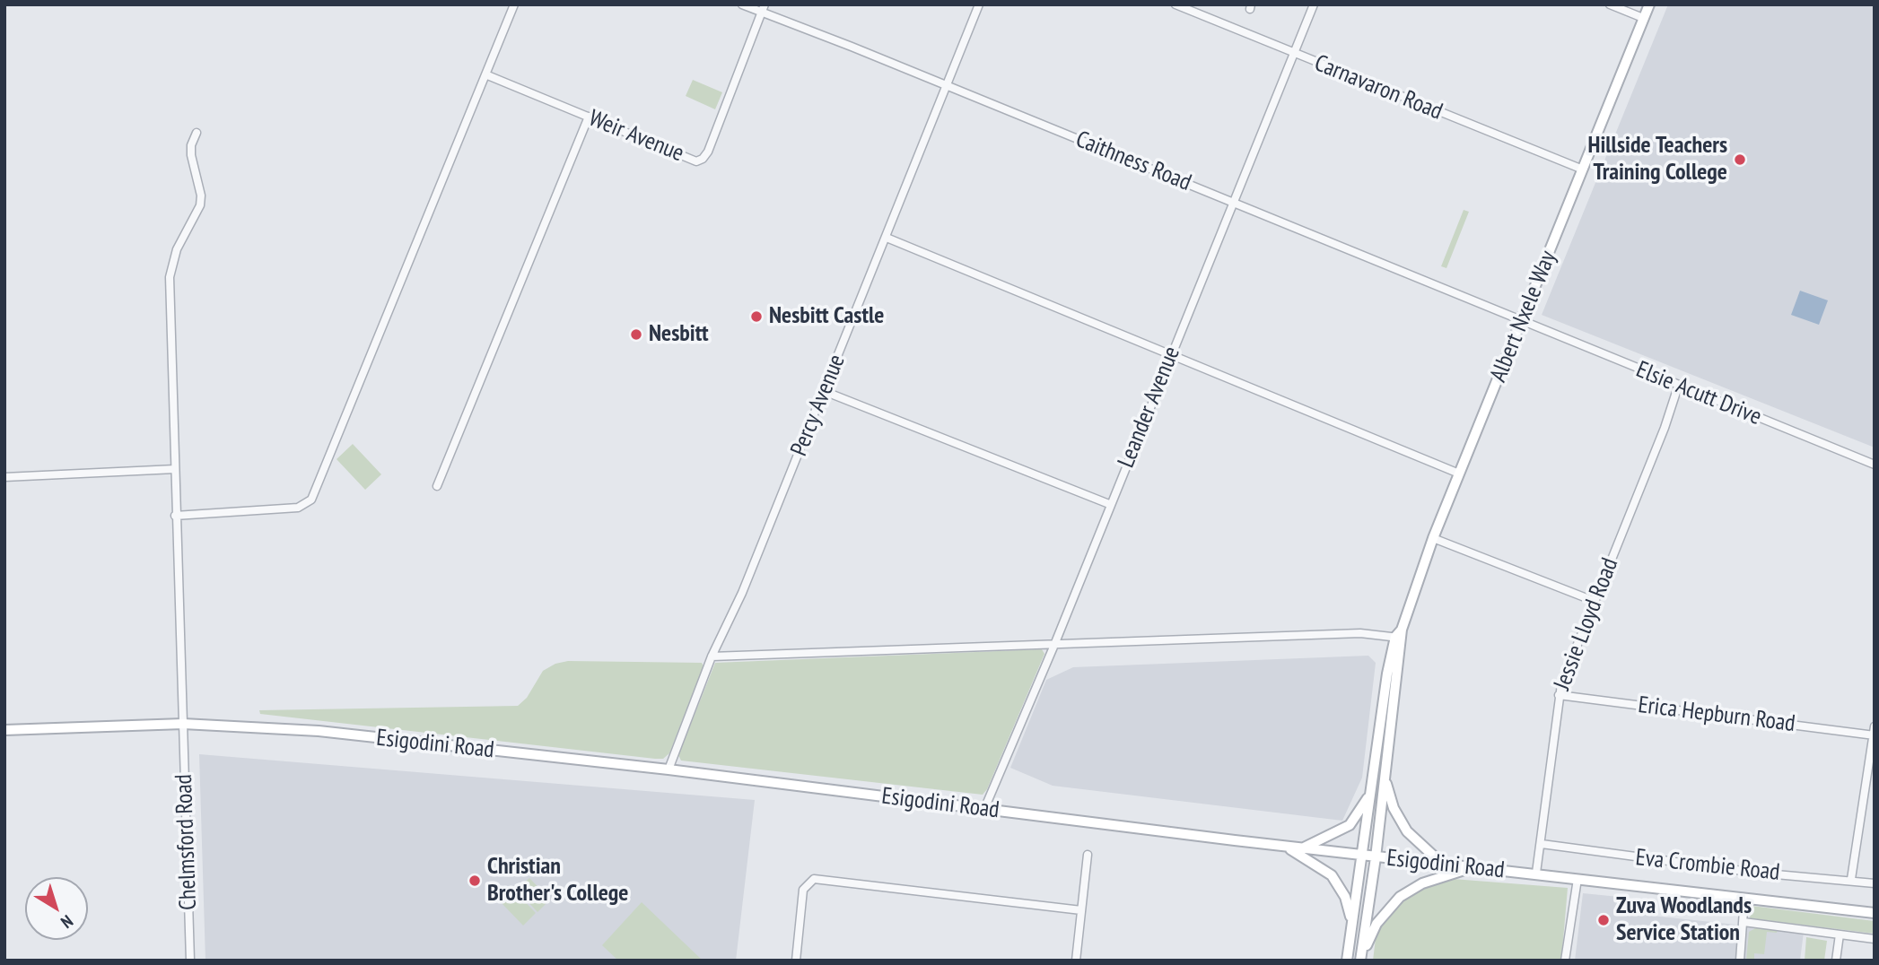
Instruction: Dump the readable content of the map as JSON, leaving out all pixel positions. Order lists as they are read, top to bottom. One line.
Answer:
{"streets":{"main road":["Albert Nxele Way","Esigodini Road"],"street":["Carnavaron Road","Weir Avenue","Caithness Road","Elsie Acutt Drive","Percy Avenue","Leander Avenue","Jessie Lloyd Road","Erica Hepburn Road","Chelmsford Road","Eva Crombie Road"]},"crossings":[["Carnavaron Road","Albert Nxele Way"],["Carnavaron Road","Leander Avenue"],["Weir Avenue","Caithness Road"],["Caithness Road","Albert Nxele Way"],["Caithness Road","Elsie Acutt Drive"],["Caithness Road","Percy Avenue"],["Caithness Road","Leander Avenue"],["Albert Nxele Way","Elsie Acutt Drive"],["Albert Nxele Way","Esigodini Road"],["Elsie Acutt Drive","Jessie Lloyd Road"],["Percy Avenue","Esigodini Road"],["Leander Avenue","Esigodini Road"],["Jessie Lloyd Road","Erica Hepburn Road"],["Jessie Lloyd Road","Esigodini Road"],["Jessie Lloyd Road","Eva Crombie Road"],["Esigodini Road","Chelmsford Road"]],"places":["Hillside Teachers Training College","Nesbitt Castle","Nesbitt","Christian Brother's College","Zuva Woodlands Service Station"],"north":"bottom right"}
